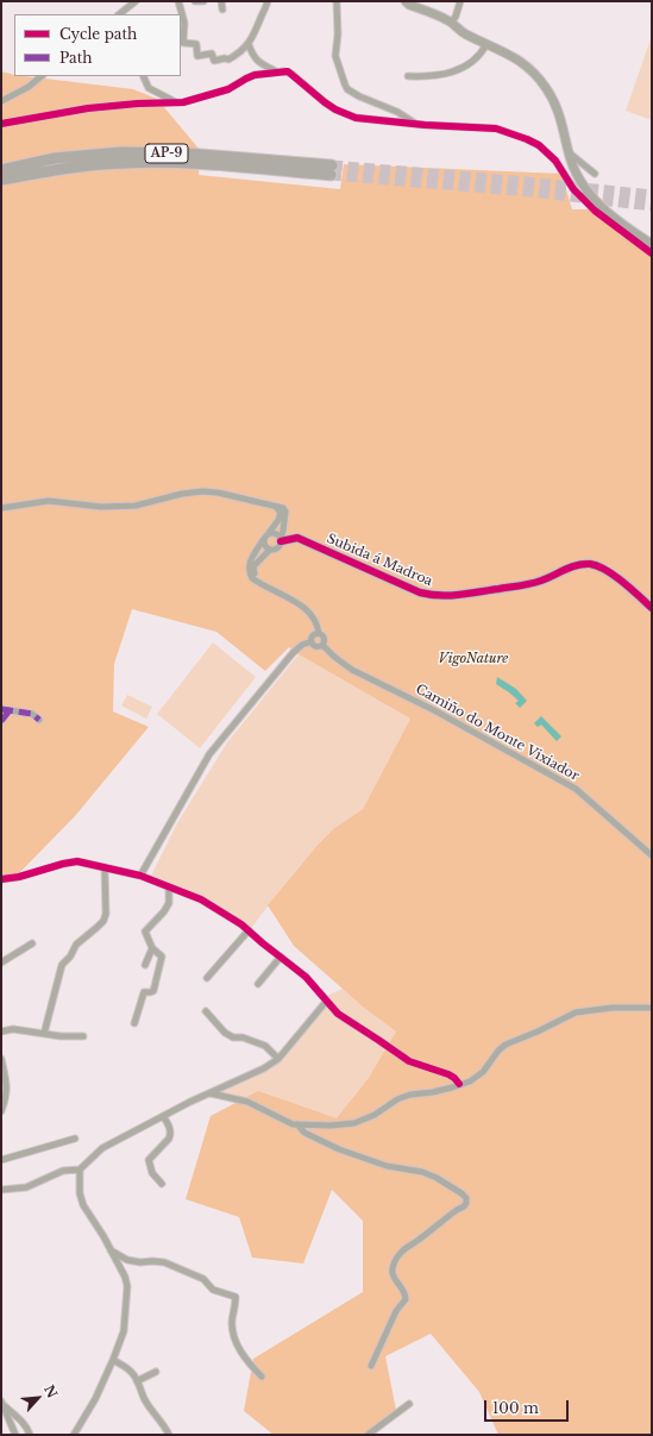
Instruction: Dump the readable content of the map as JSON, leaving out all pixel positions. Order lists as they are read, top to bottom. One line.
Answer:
{"streets":{"highway":["AP-9"],"street":["Subida á Madroa","Camiño do Monte Vixiador"]},"parks":["VigoNature"],"legend":["Cycle path","Path"],"scale_bar":"100 m","north":"top right"}
